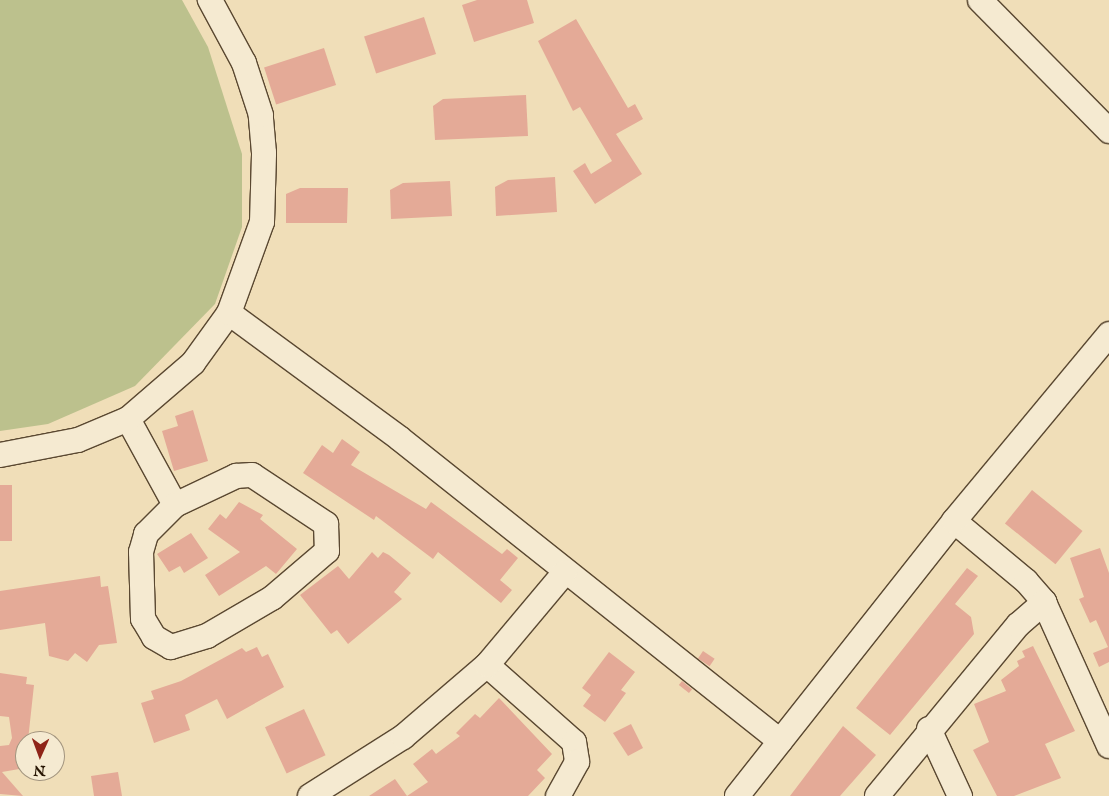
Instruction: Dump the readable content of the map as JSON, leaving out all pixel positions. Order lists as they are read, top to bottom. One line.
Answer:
{"north":"bottom"}
